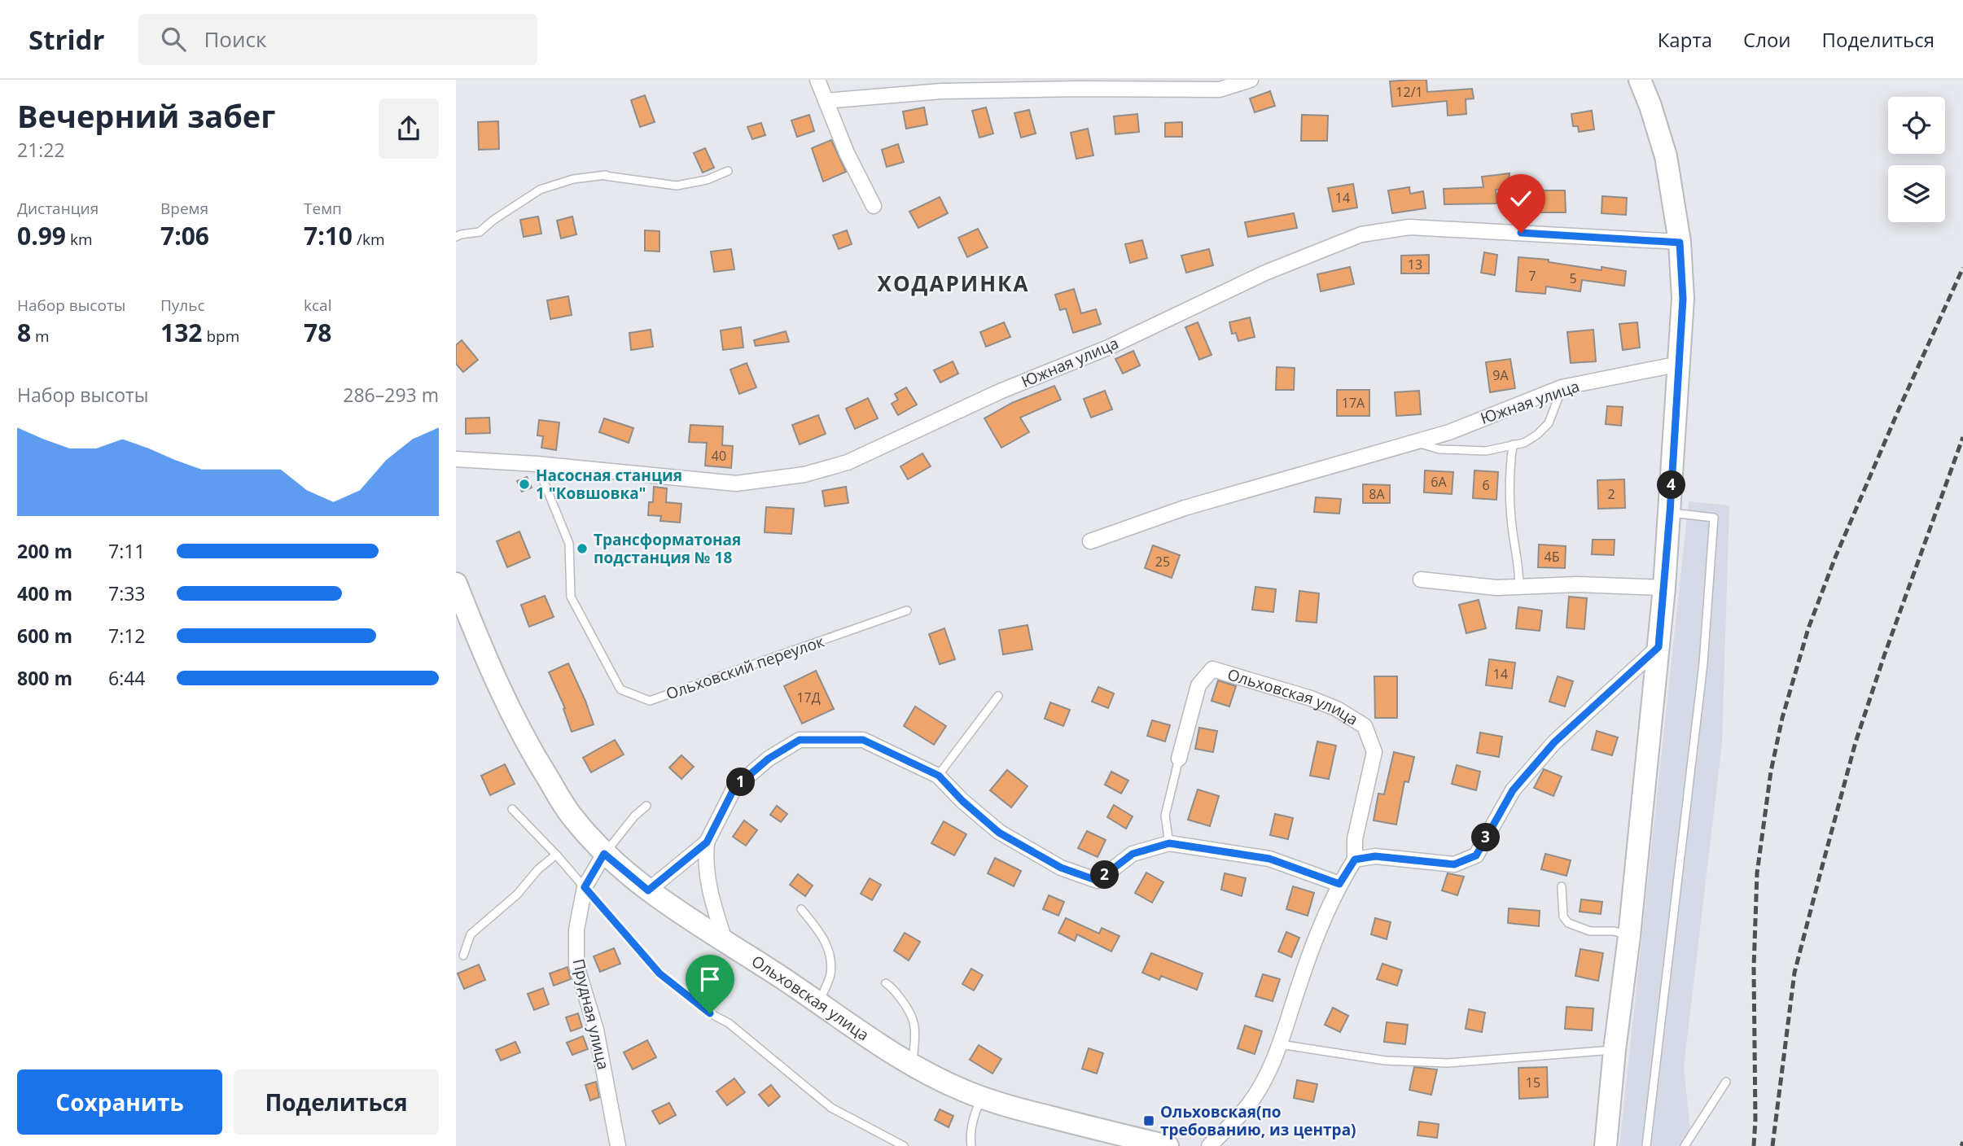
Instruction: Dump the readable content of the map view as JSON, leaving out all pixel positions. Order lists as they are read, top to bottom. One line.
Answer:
{"streets":{"street":["Южная улица","Ольховская улица","Прудная улица"],"lane":["Ольховский переулок"]},"crossings":[["Южная улица","Ольховский переулок"],["Ольховская улица","Прудная улица"]],"districts":["ХОДАРИНКА"],"places":{"other":["Насосная станция 1 \"Ковшовка\"","Трансформатоная подстанция № 18"],"transit":["Ольховская(по требованию, из центра)"]},"house_numbers":["12/1","14","13","7","5","9А","17А","40","6А","6","8А","2","4Б","25","14","17Д","15"],"page":{"header":"Stridr","search":"Поиск","nav":["Карта","Слои","Поделиться"],"heading":["Вечерний забег","21:22"],"stats":[["Дистанция","0.99 km"],["Время","7:06"],["Темп","7:10 /km"],["Набор высоты","8 m"],["Пульс","132 bpm"],["kcal","78"]],"chart":["Набор высоты","286–293 m"],"pins":["4","1","3","2"],"list":[{"name":"200 m","note":"7:11"},{"name":"400 m","note":"7:33"},{"name":"600 m","note":"7:12"},{"name":"800 m","note":"6:44"}],"buttons":["Сохранить","Поделиться"]}}
